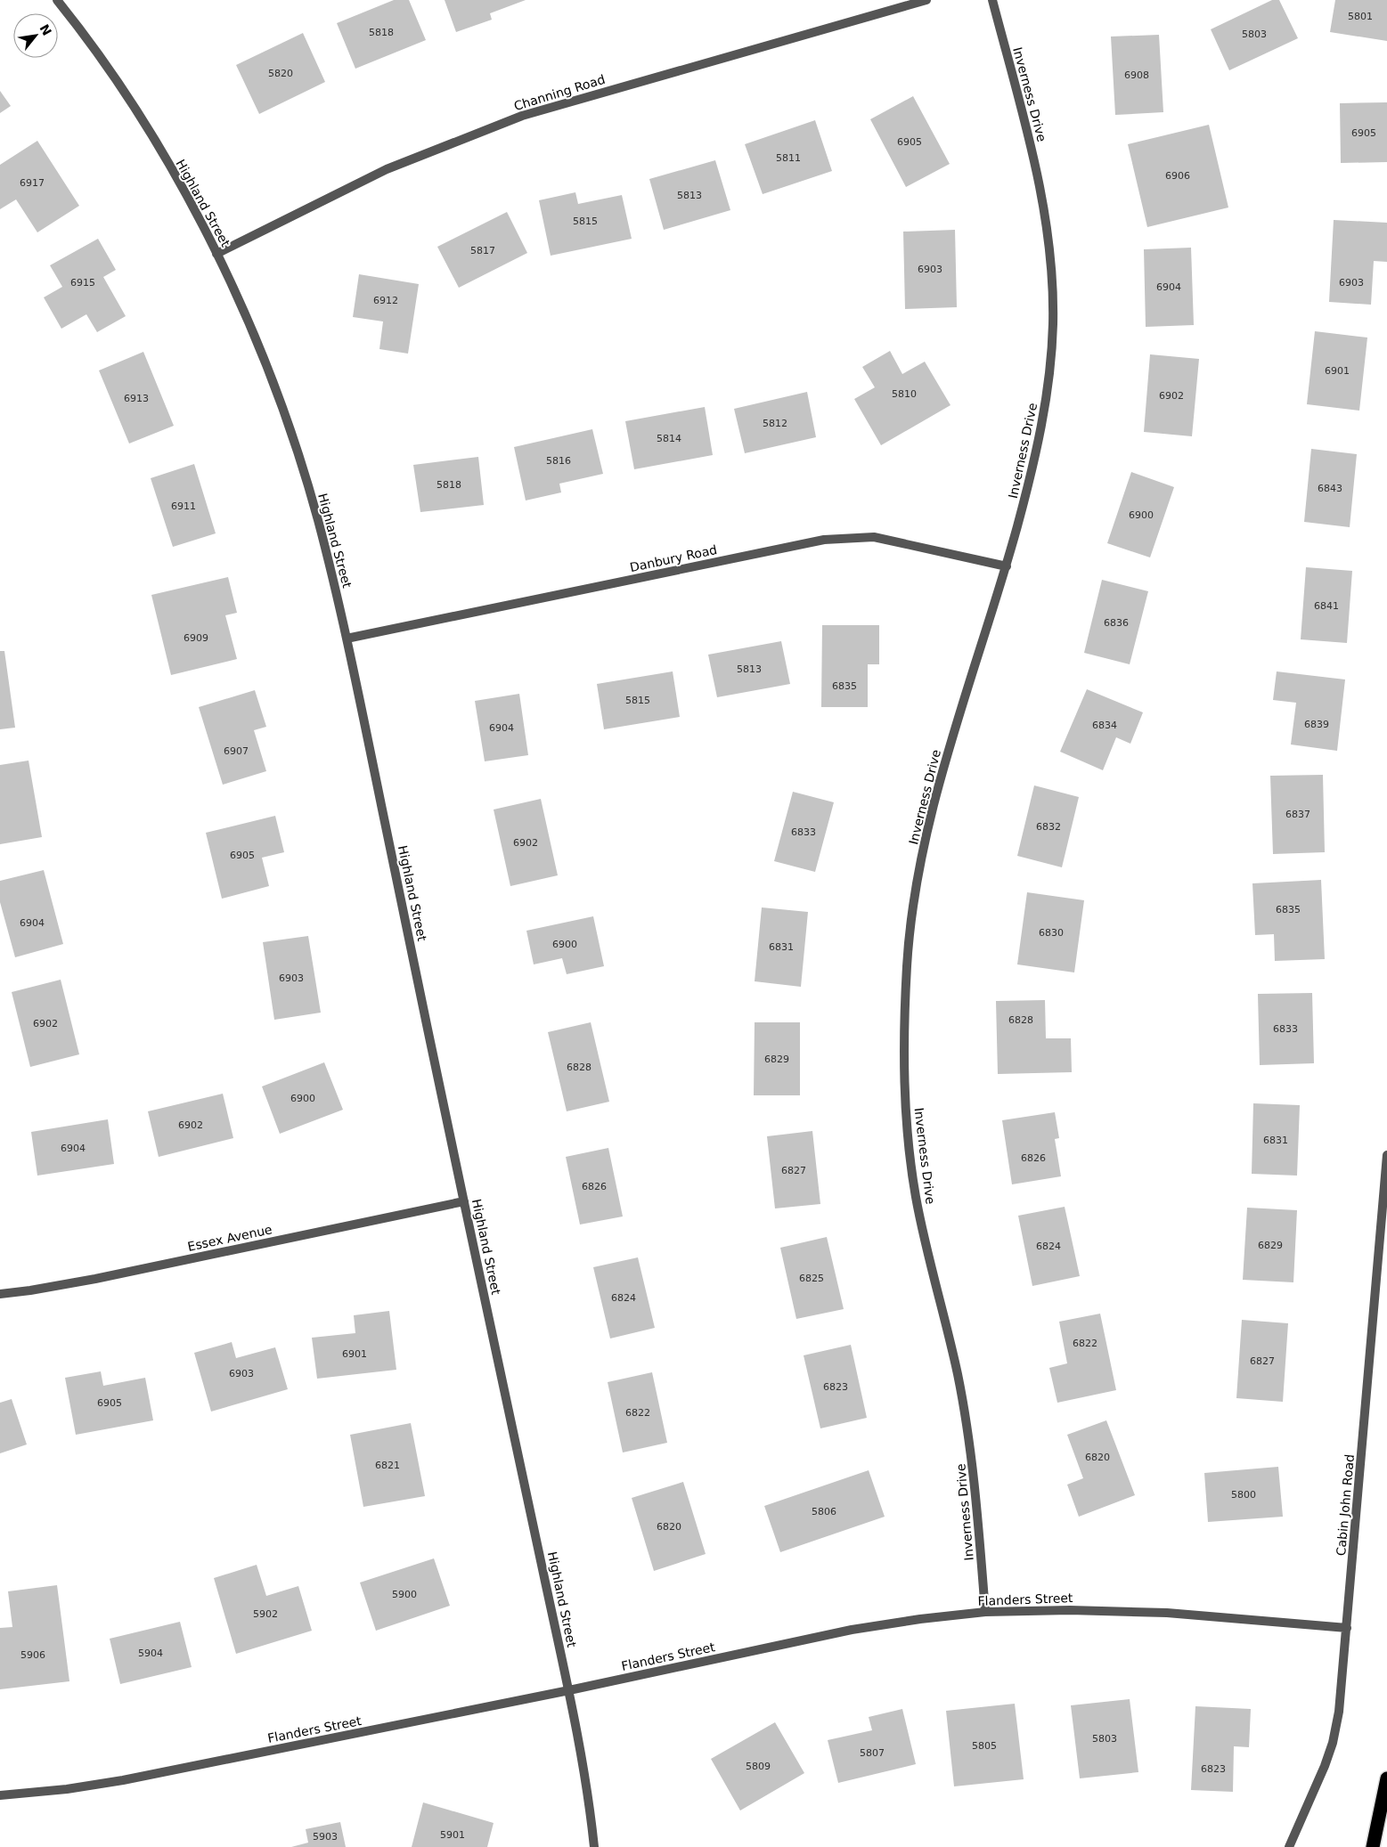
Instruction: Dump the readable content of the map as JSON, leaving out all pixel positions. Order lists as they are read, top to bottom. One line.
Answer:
{"streets":{"street":["Channing Road","Inverness Drive","Highland Street","Danbury Road","Essex Avenue","Cabin John Road","Flanders Street"]},"crossings":[["Channing Road","Highland Street"],["Inverness Drive","Danbury Road"],["Inverness Drive","Flanders Street"],["Highland Street","Danbury Road"],["Highland Street","Essex Avenue"],["Highland Street","Flanders Street"],["Cabin John Road","Flanders Street"]],"house_numbers":["5801","5818","5803","5820","6908","6905","6905","5811","6906","6917","5813","5815","5817","6903","6915","6903","6904","6912","6901","5810","6902","6913","5812","5814","5816","5818","6843","6911","6900","6841","6836","6909","5813","6835","5815","6839","6834","6904","6907","6837","6832","6833","6902","6905","6835","6904","6830","6900","6831","6903","6828","6902","6833","6829","6828","6900","6902","6831","6904","6826","6827","6826","6829","6824","6825","6824","6822","6901","6827","6903","6823","6905","6822","6820","6821","5800","5806","6820","5900","5902","5904","5906","5803","5805","5807","5809","6823","5901","5903"],"north":"top right"}
